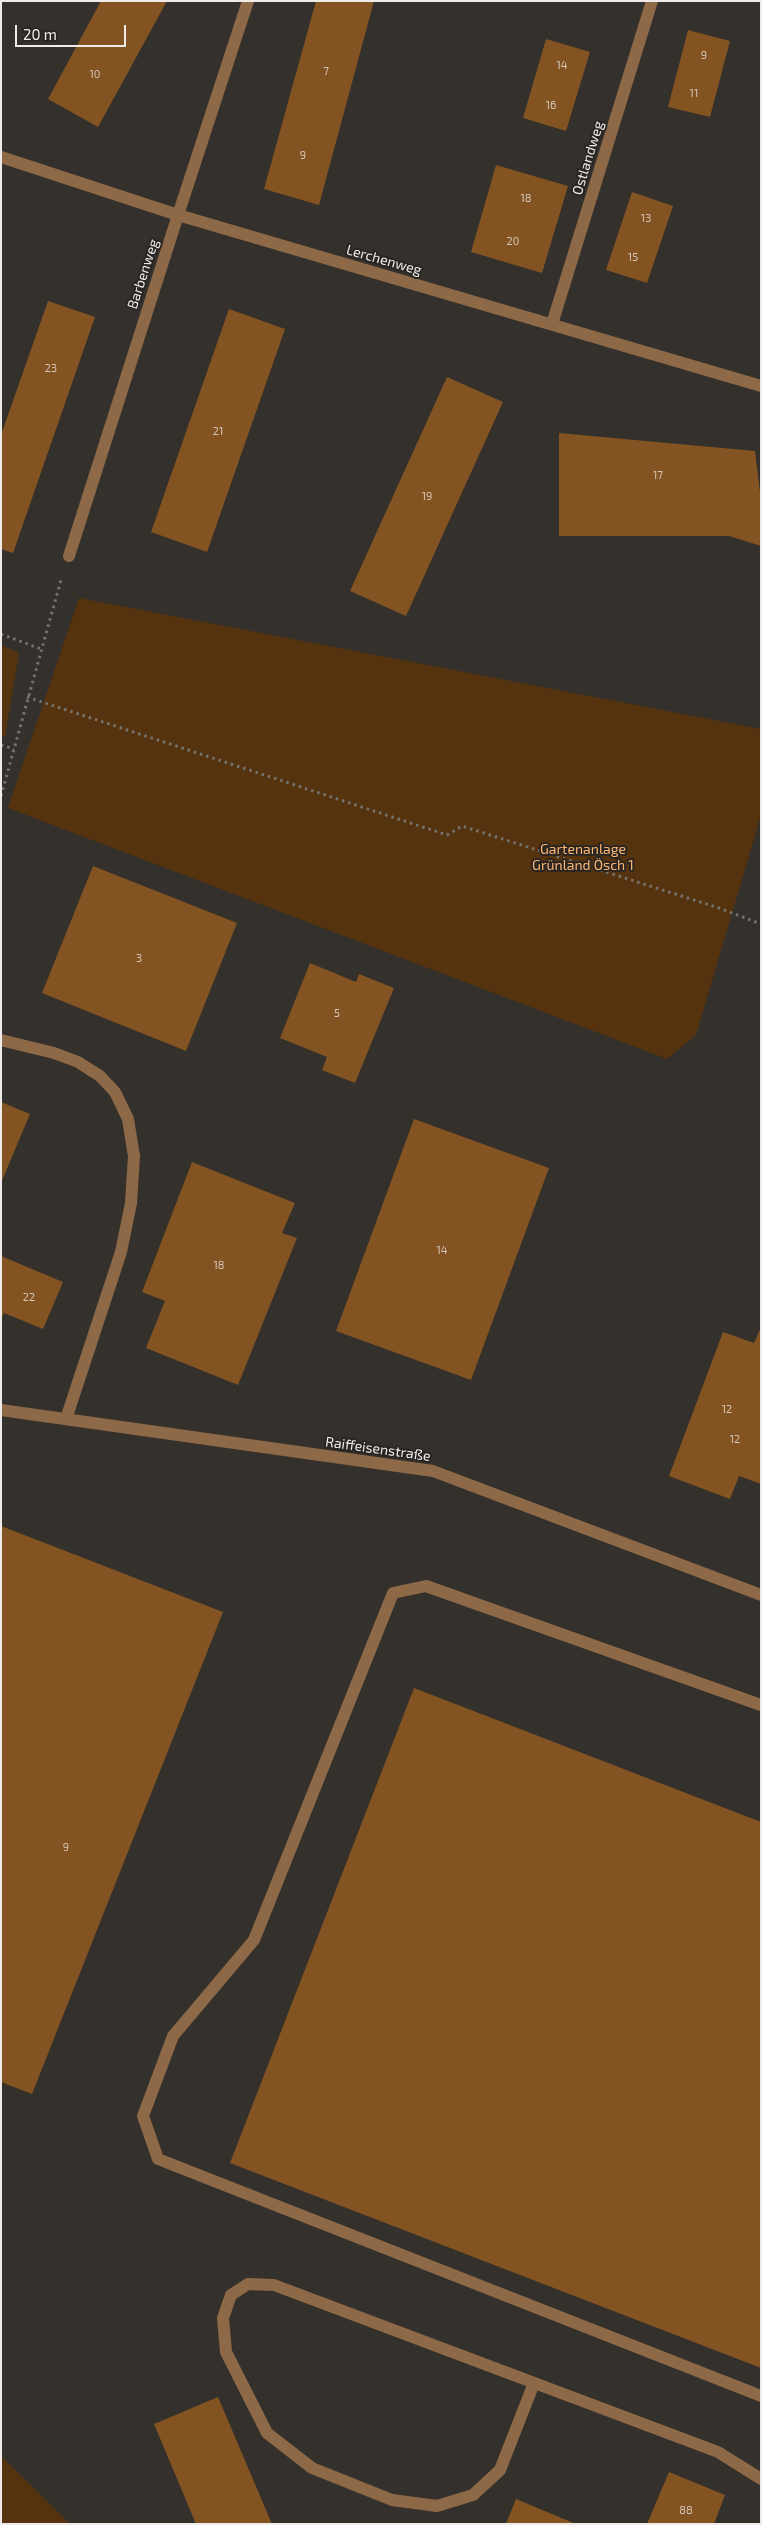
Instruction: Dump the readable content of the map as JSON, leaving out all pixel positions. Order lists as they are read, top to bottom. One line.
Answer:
{"streets":{"street":["Ostlandweg","Lerchenweg","Barbenweg","Raiffeisenstraße"]},"crossings":[["Ostlandweg","Lerchenweg"],["Lerchenweg","Barbenweg"]],"parks":["Gartenanlage Grünland Ösch 1"],"house_numbers":["9","14","7","10","11","16","9","18","13","20","15","23","21","17","19","3","5","14","18","22","12","12","9","88"],"scale_bar":"20 m"}
